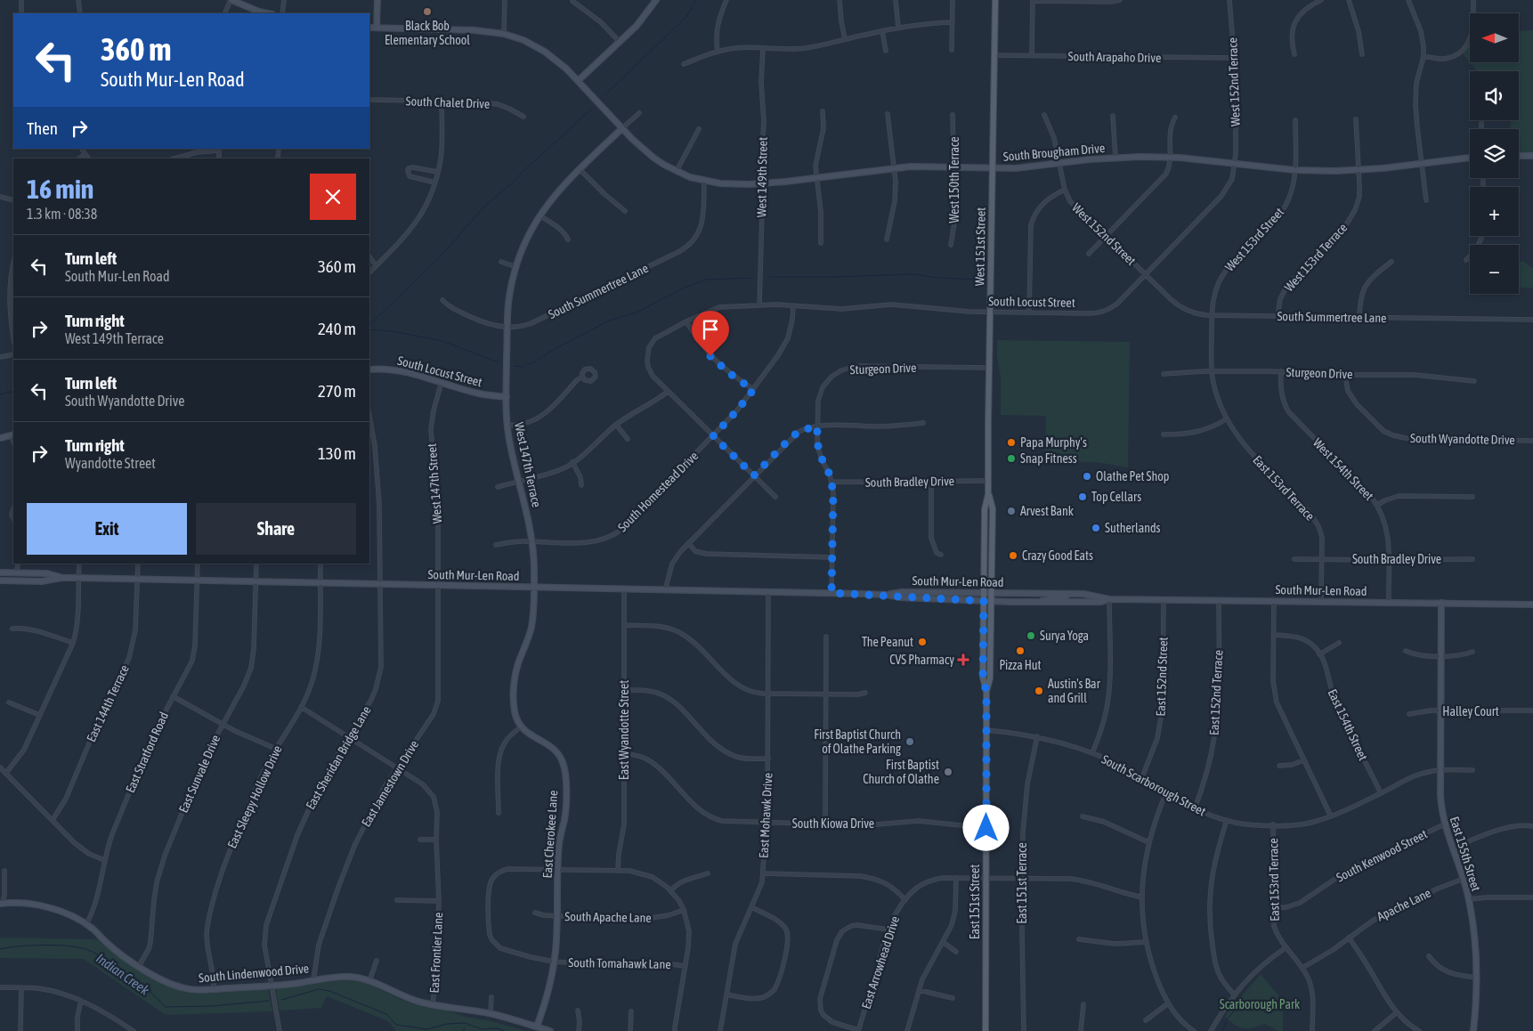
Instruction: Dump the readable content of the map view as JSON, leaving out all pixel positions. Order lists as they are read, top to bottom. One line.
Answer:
{"streets":{"main road":["West 151st Street","East 151st Street"],"street":["South Arapaho Drive","West 152nd Terrace","South Chalet Drive","South Brougham Drive","West 149th Street","West 150th Terrace","West 152nd Street","West 153rd Street","West 153rd Terrace","South Summertree Lane","South Locust Street","Sturgeon Drive","South Wyandotte Drive","West 147th Terrace","West 154th Street","South Bradley Drive","West 147th Street","East 153rd Terrace","South Homestead Drive","South Mur-Len Road","East 152nd Street","East 152nd Terrace","East 144th Terrace","Halley Court","East 154th Street","East Wyandotte Street","East Stratford Road","East Sheridan Bridge Lane","East Sunvale Drive","East Jamestown Drive","South Scarborough Street","East Sleepy Hollow Drive","East Mohawk Drive","South Kiowa Drive","East Cherokee Lane","East 155th Street","South Kenwood Street","East 151st Terrace","Apache Lane","South Apache Lane","East Frontier Lane","East Arrowhead Drive","South Tomahawk Lane","South Lindenwood Drive"]},"crossings":[["South Arapaho Drive","West 152nd Terrace"],["South Arapaho Drive","West 151st Street"],["West 152nd Terrace","South Brougham Drive"],["West 152nd Terrace","South Locust Street"],["South Brougham Drive","West 149th Street"],["South Brougham Drive","West 150th Terrace"],["South Brougham Drive","West 152nd Street"],["South Brougham Drive","West 153rd Street"],["South Brougham Drive","West 151st Street"],["South Brougham Drive","West 153rd Terrace"],["South Brougham Drive","South Summertree Lane"],["South Brougham Drive","South Locust Street"],["South Brougham Drive","West 147th Terrace"],["West 149th Street","South Locust Street"],["West 152nd Street","South Summertree Lane"],["West 152nd Street","South Locust Street"],["West 153rd Street","South Summertree Lane"],["West 153rd Street","Sturgeon Drive"],["West 153rd Street","East 153rd Terrace"],["West 151st Street","South Locust Street"],["West 151st Street","Sturgeon Drive"],["West 151st Street","South Bradley Drive"],["West 151st Street","South Mur-Len Road"],["West 151st Street","East 151st Street"],["West 153rd Terrace","South Summertree Lane"],["South Summertree Lane","South Locust Street"],["South Summertree Lane","West 147th Terrace"],["South Locust Street","West 147th Terrace"],["South Locust Street","West 147th Street"],["South Locust Street","South Homestead Drive"],["Sturgeon Drive","South Wyandotte Drive"],["Sturgeon Drive","West 154th Street"],["Sturgeon Drive","South Bradley Drive"],["Sturgeon Drive","South Mur-Len Road"],["West 147th Terrace","South Homestead Drive"],["West 147th Terrace","South Mur-Len Road"],["West 154th Street","South Bradley Drive"],["West 154th Street","South Mur-Len Road"],["South Bradley Drive","East 153rd Terrace"],["West 147th Street","South Mur-Len Road"],["West 147th Street","East Jamestown Drive"],["East 153rd Terrace","South Mur-Len Road"],["East 153rd Terrace","South Scarborough Street"],["East 153rd Terrace","South Kenwood Street"],["South Mur-Len Road","East 152nd Street"],["South Mur-Len Road","East 152nd Terrace"],["South Mur-Len Road","East 144th Terrace"],["South Mur-Len Road","East Wyandotte Street"],["South Mur-Len Road","East Stratford Road"],["South Mur-Len Road","East Sheridan Bridge Lane"],["South Mur-Len Road","East Sunvale Drive"],["South Mur-Len Road","East Jamestown Drive"],["South Mur-Len Road","East Sleepy Hollow Drive"],["South Mur-Len Road","East Mohawk Drive"],["South Mur-Len Road","East 155th Street"],["South Mur-Len Road","East 151st Street"],["East 152nd Street","South Scarborough Street"],["East 152nd Terrace","South Scarborough Street"],["Halley Court","East 155th Street"],["East 154th Street","South Scarborough Street"],["East Wyandotte Street","South Kiowa Drive"],["East Stratford Road","South Lindenwood Drive"],["East Sheridan Bridge Lane","South Lindenwood Drive"],["East Sunvale Drive","South Lindenwood Drive"],["East Jamestown Drive","East Frontier Lane"],["East Jamestown Drive","South Lindenwood Drive"],["South Scarborough Street","East 155th Street"],["South Scarborough Street","East 151st Terrace"],["South Scarborough Street","East 151st Street"],["East Sleepy Hollow Drive","South Lindenwood Drive"],["East Mohawk Drive","South Kiowa Drive"],["South Kiowa Drive","East 151st Street"],["East Cherokee Lane","South Apache Lane"],["East Cherokee Lane","South Tomahawk Lane"],["East Cherokee Lane","South Lindenwood Drive"],["East 155th Street","South Kenwood Street"],["East 155th Street","Apache Lane"],["East 151st Terrace","East Arrowhead Drive"],["East 151st Street","East Arrowhead Drive"],["East Frontier Lane","South Lindenwood Drive"]],"water":["Indian Creek"],"parks":["Scarborough Park"],"places":{"other":["Black Bob Elementary School","Papa Murphy's","Snap Fitness","Olathe Pet Shop","Top Cellars","Arvest Bank","Sutherlands","Crazy Good Eats","Surya Yoga","The Peanut","Pizza Hut","Austin's Bar and Grill","First Baptist Church of Olathe Parking","First Baptist Church of Olathe"],"health":["CVS Pharmacy"]},"north":"left","page":{"map_buttons":["+","−"],"turn":["360 m","South Mur-Len Road"],"then":"Then","heading":["16 min","1.3 km · 08:38"],"list":[{"name":"Turn left","note":"South Mur-Len Road","value":"360 m"},{"name":"Turn right","note":"West 149th Terrace","value":"240 m"},{"name":"Turn left","note":"South Wyandotte Drive","value":"270 m"},{"name":"Turn right","note":"Wyandotte Street","value":"130 m"}],"buttons":["Exit","Share"]}}
